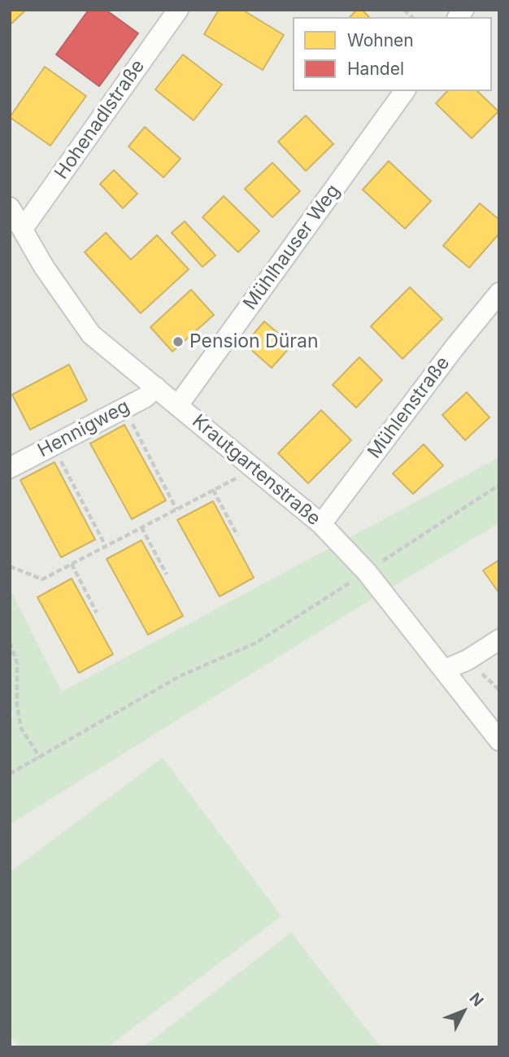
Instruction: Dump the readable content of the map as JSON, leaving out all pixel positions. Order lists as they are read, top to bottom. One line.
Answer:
{"streets":{"street":["Hohenadlstraße","Mühlhauser Weg","Mühlenstraße","Hennigweg","Krautgartenstraße"]},"crossings":[["Hohenadlstraße","Krautgartenstraße"],["Mühlhauser Weg","Krautgartenstraße"],["Mühlenstraße","Krautgartenstraße"],["Hennigweg","Krautgartenstraße"]],"places":["Pension Düran"],"legend":["Wohnen","Handel"],"north":"top right"}
